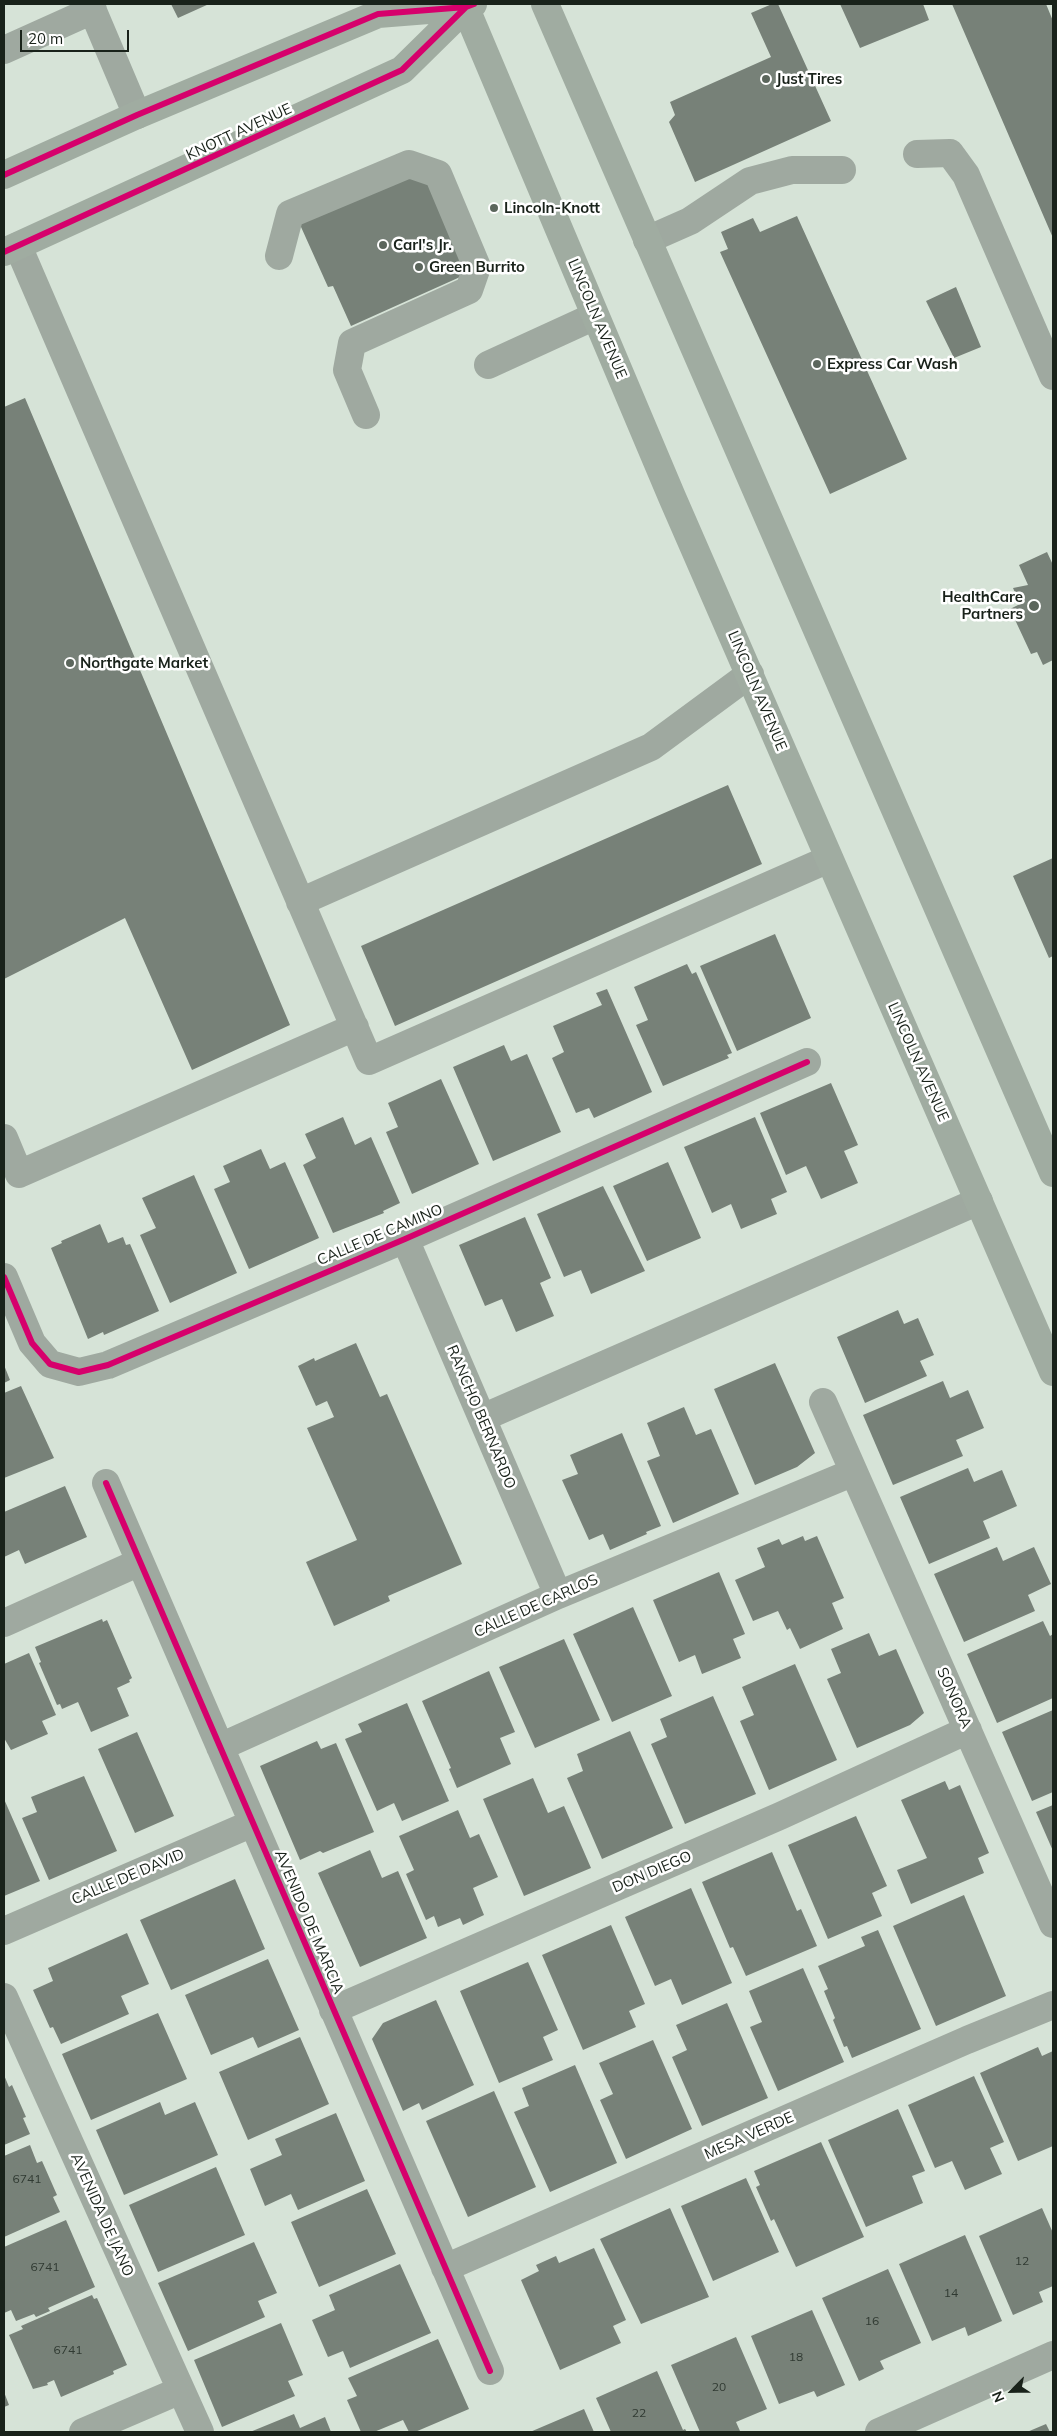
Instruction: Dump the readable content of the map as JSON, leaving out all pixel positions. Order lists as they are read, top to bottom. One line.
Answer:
{"streets":{"main road":["KNOTT AVENUE","LINCOLN AVENUE"],"street":["CALLE DE CAMINO","RANCHO BERNARDO","CALLE DE CARLOS","SONORA","DON DIEGO","CALLE DE DAVID","AVENIDO DE MARCIA","MESA VERDE","AVENIDA DE JANO"]},"crossings":[["KNOTT AVENUE","LINCOLN AVENUE"],["CALLE DE CAMINO","RANCHO BERNARDO"],["RANCHO BERNARDO","CALLE DE CARLOS"],["CALLE DE CARLOS","SONORA"],["CALLE DE CARLOS","AVENIDO DE MARCIA"],["SONORA","DON DIEGO"],["DON DIEGO","AVENIDO DE MARCIA"],["CALLE DE DAVID","AVENIDO DE MARCIA"],["AVENIDO DE MARCIA","MESA VERDE"]],"places":["Just Tires","Lincoln-Knott","Carl's Jr.","Green Burrito","Express Car Wash","HealthCare Partners","Northgate Market"],"house_numbers":["6741","12","6741","14","16","6741","18","20","22"],"scale_bar":"20 m","north":"bottom left"}
